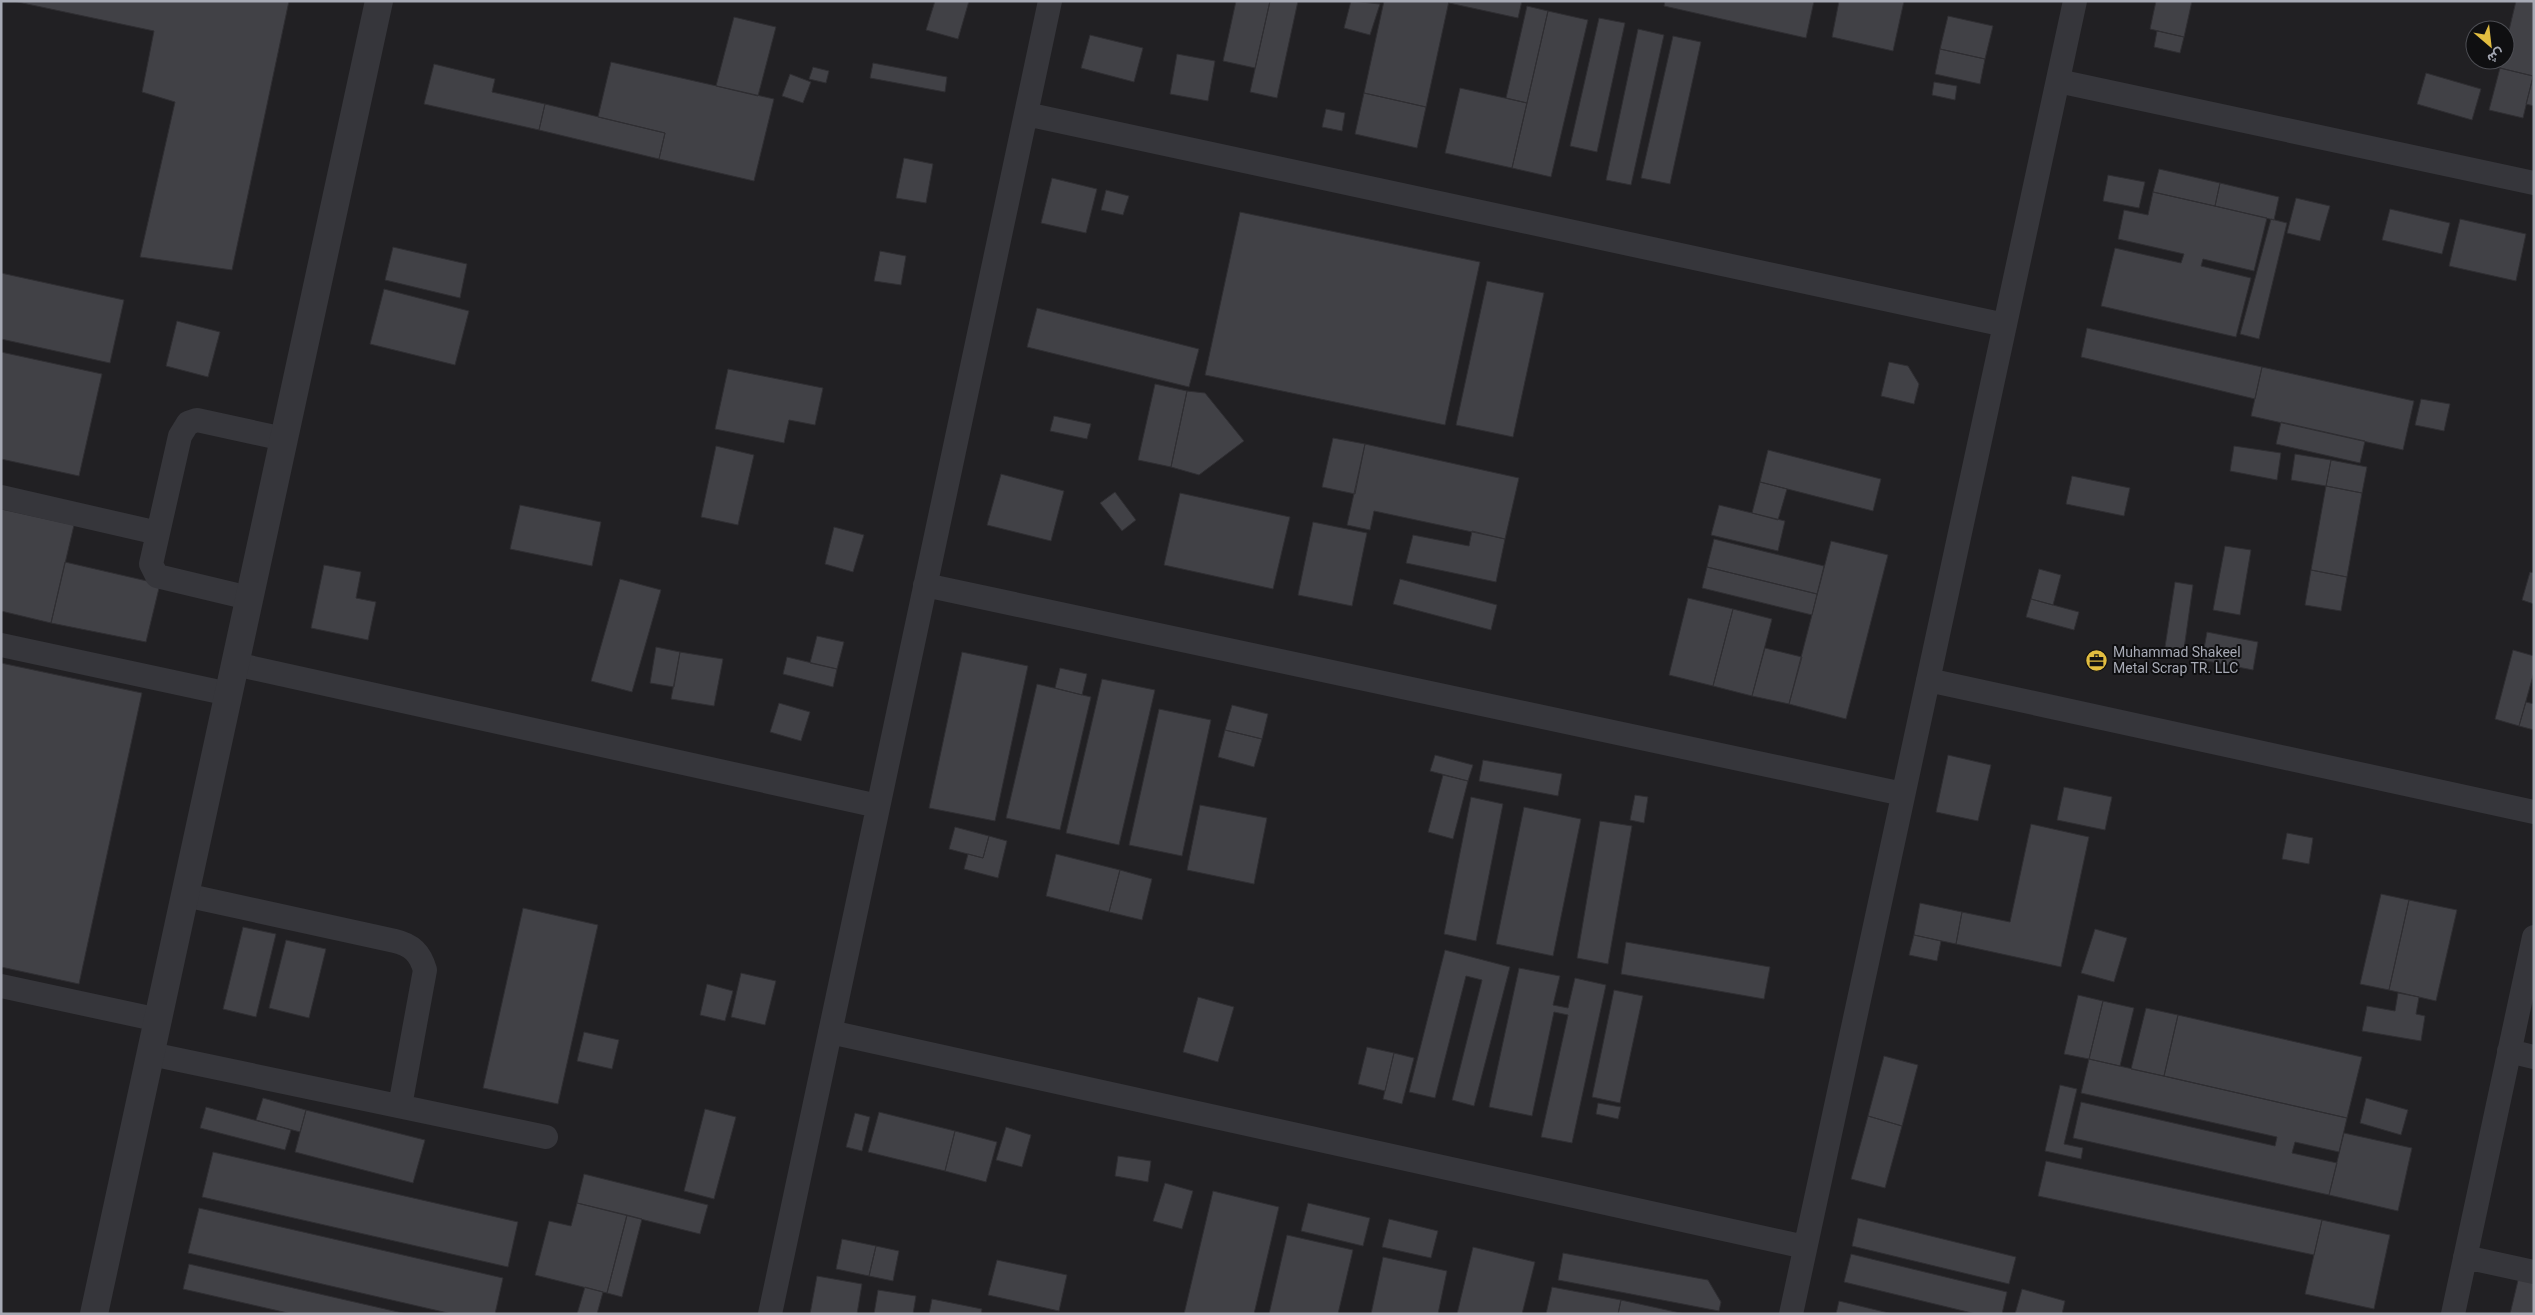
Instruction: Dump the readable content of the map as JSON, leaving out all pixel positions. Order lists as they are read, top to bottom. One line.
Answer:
{"places":{"office":["Muhammad Shakeel Metal Scrap TR. LLC"]},"north":"bottom right"}
